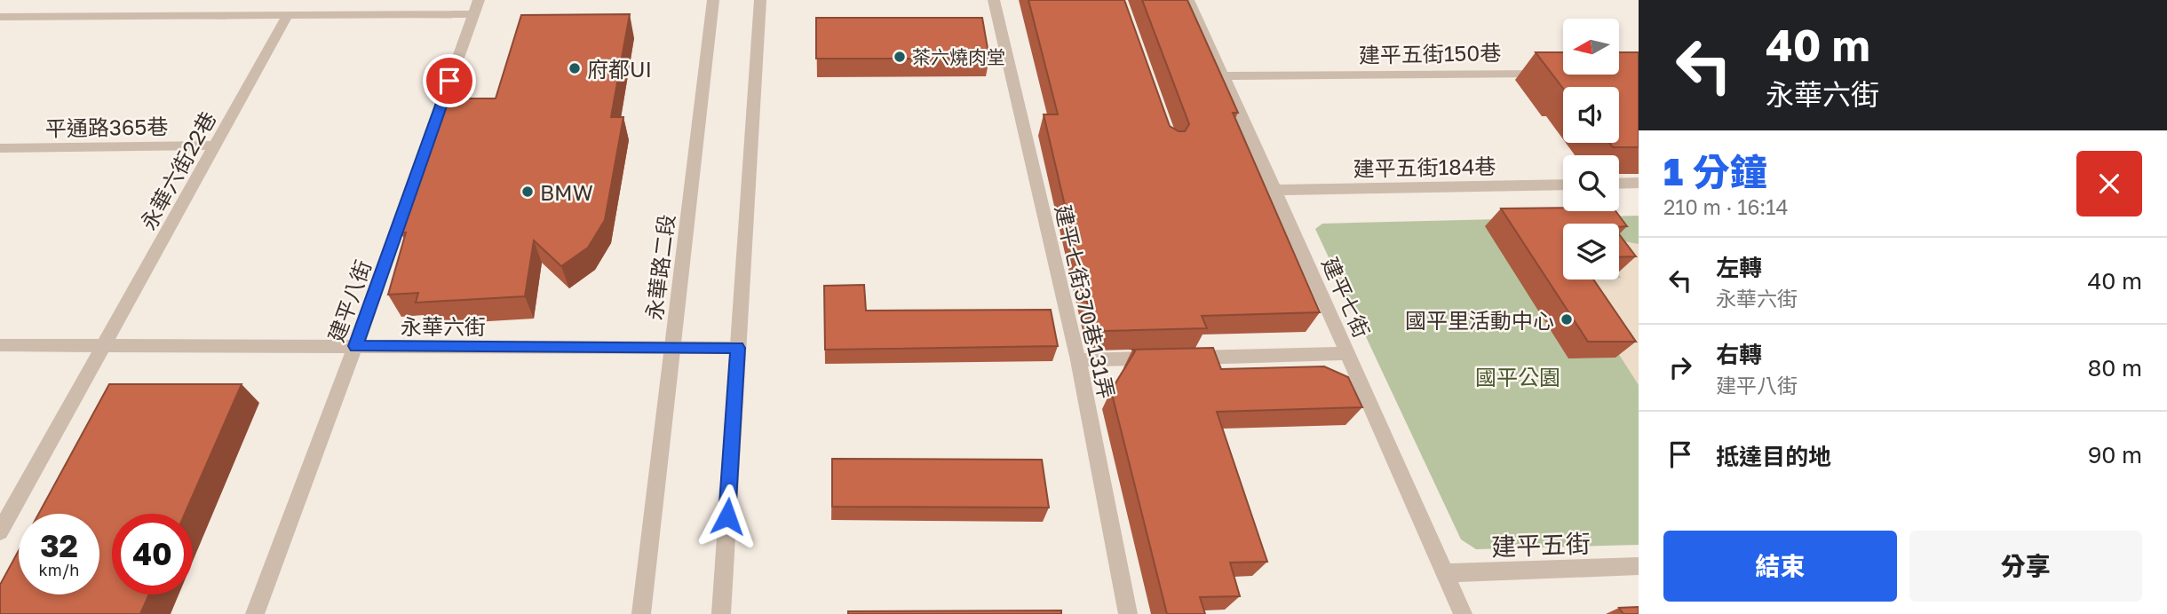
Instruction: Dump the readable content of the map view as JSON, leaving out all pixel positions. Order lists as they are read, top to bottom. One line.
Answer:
{"streets":{"street":["建平五街150巷","平通路365巷","建平五街184巷","永華六街22巷","永華路二段","建平七街","建平八街","建平七街370巷131弄","永華六街","建平五街"]},"crossings":[["建平五街150巷","建平七街"],["平通路365巷","永華六街22巷"],["建平五街184巷","建平七街"],["永華六街22巷","永華六街"],["永華路二段","永華六街"],["建平七街","建平五街"],["建平八街","永華六街"]],"parks":["國平公園"],"places":["茶六燒肉堂","府都UI","BMW","國平里活動中心"],"north":"left","page":{"turn":["40 m","永華六街"],"heading":["1 分鐘","210 m · 16:14"],"list":[{"name":"左轉","note":"永華六街","value":"40 m"},{"name":"右轉","note":"建平八街","value":"80 m"},{"name":"抵達目的地","value":"90 m"}],"speed":"32 km/h","limit":"40","buttons":["結束","分享"]}}
